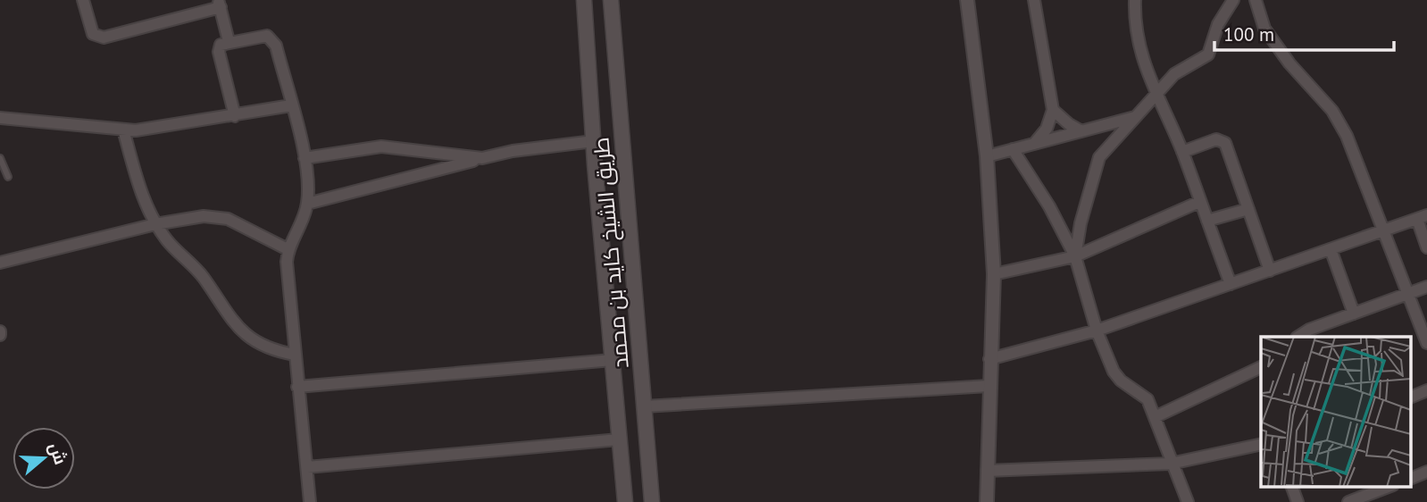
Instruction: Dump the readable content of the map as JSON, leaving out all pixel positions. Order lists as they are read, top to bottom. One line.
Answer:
{"streets":{"main road":["طريق الشيخ كايد بن محمد"]},"scale_bar":"100 m","north":"right"}
